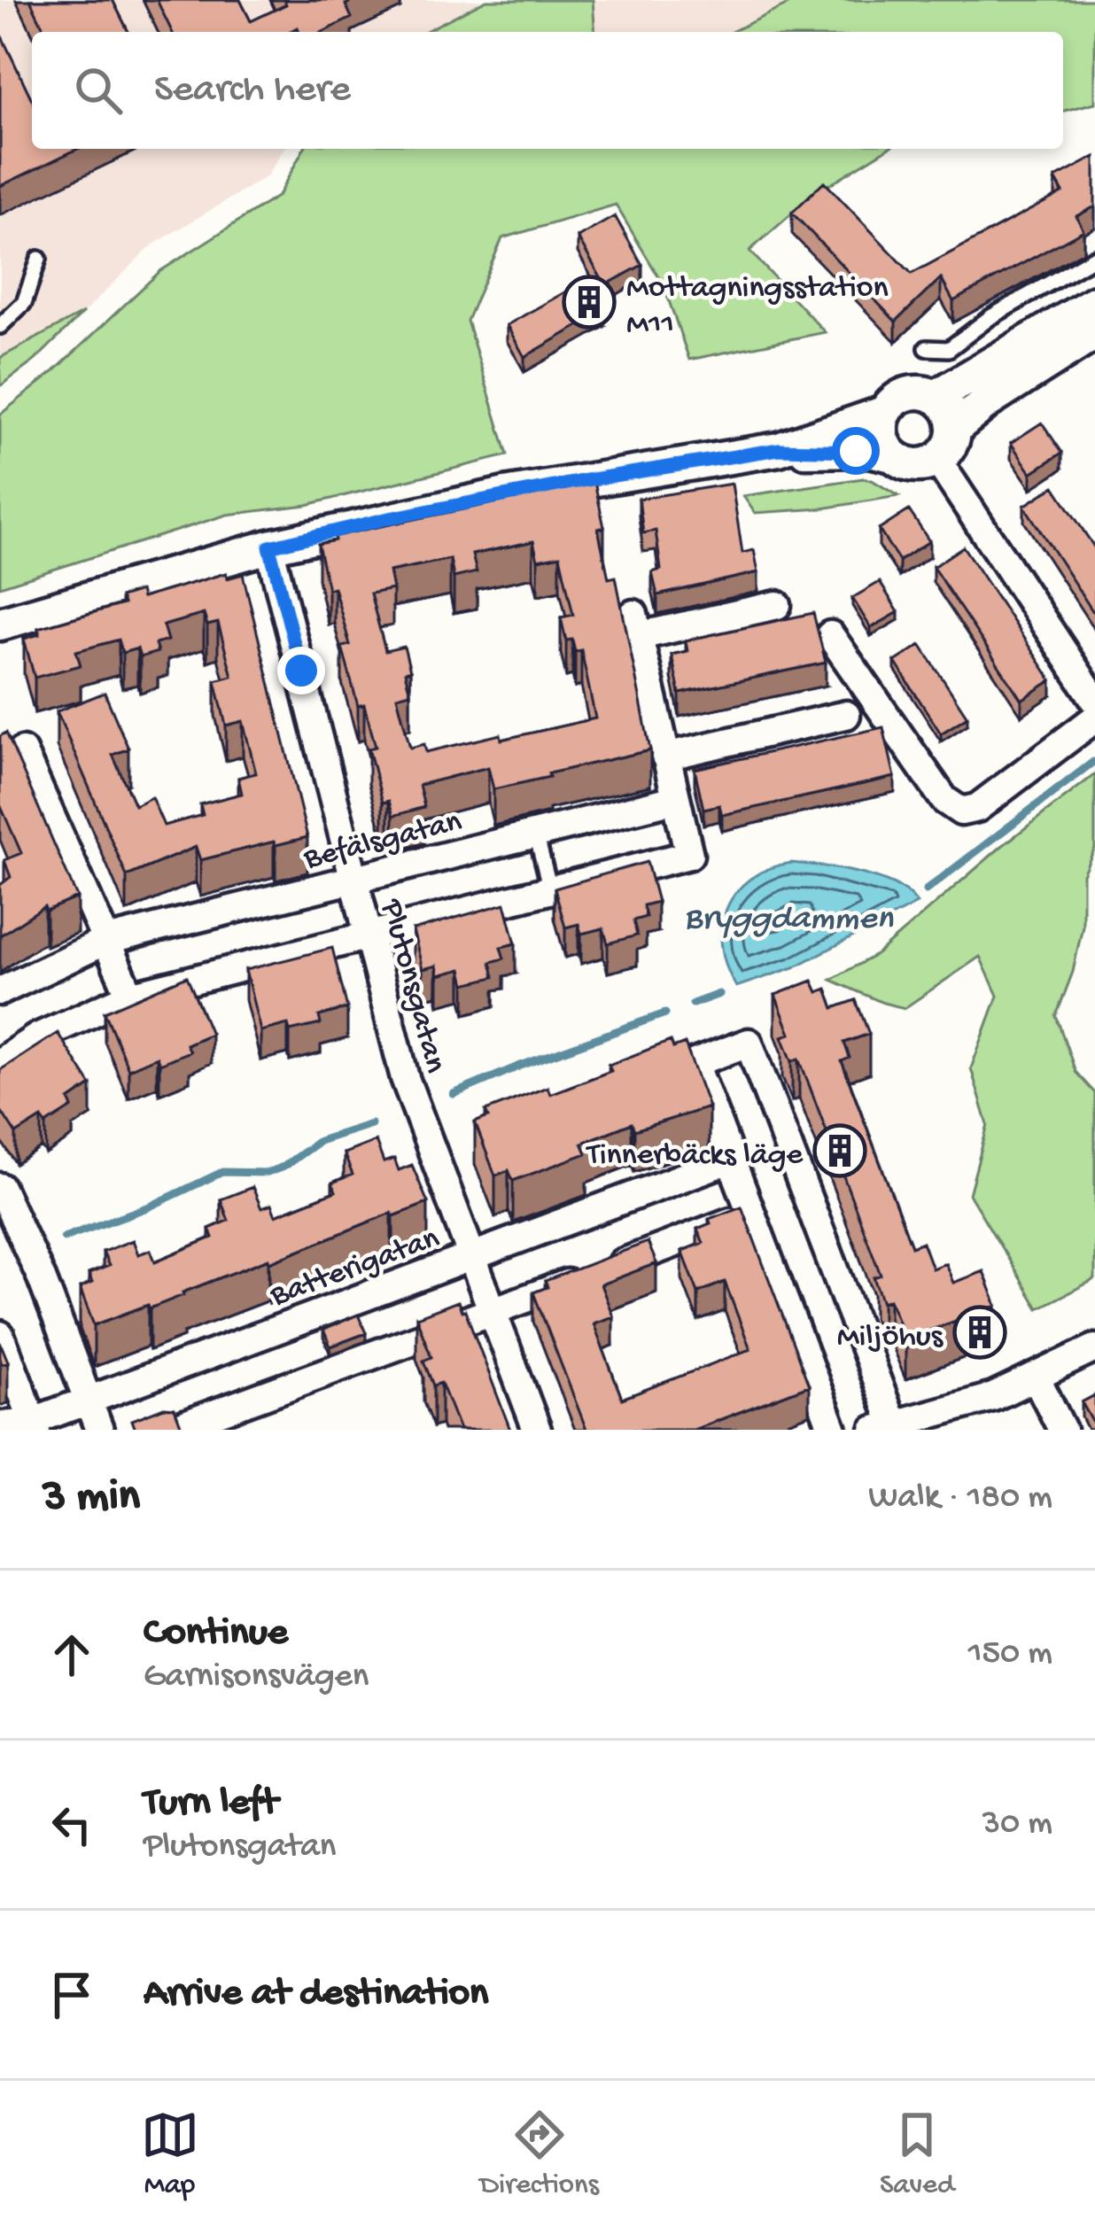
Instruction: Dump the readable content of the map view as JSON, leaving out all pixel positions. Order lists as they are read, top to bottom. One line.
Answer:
{"streets":{"street":["Befälsgatan","Plutonsgatan","Batterigatan"]},"crossings":[["Befälsgatan","Plutonsgatan"],["Plutonsgatan","Batterigatan"]],"water":["Bryggdammen"],"places":{"building":["Mottagningsstation M11","Tinnerbäcks läge","Miljöhus"]},"page":{"search":"Search here","heading":["3 min","Walk · 180 m"],"list":[["Continue","Garnisonsvägen","150 m"],["Turn left","Plutonsgatan","30 m"],"Arrive at destination"],"nav":["Map","Directions","Saved"]}}
